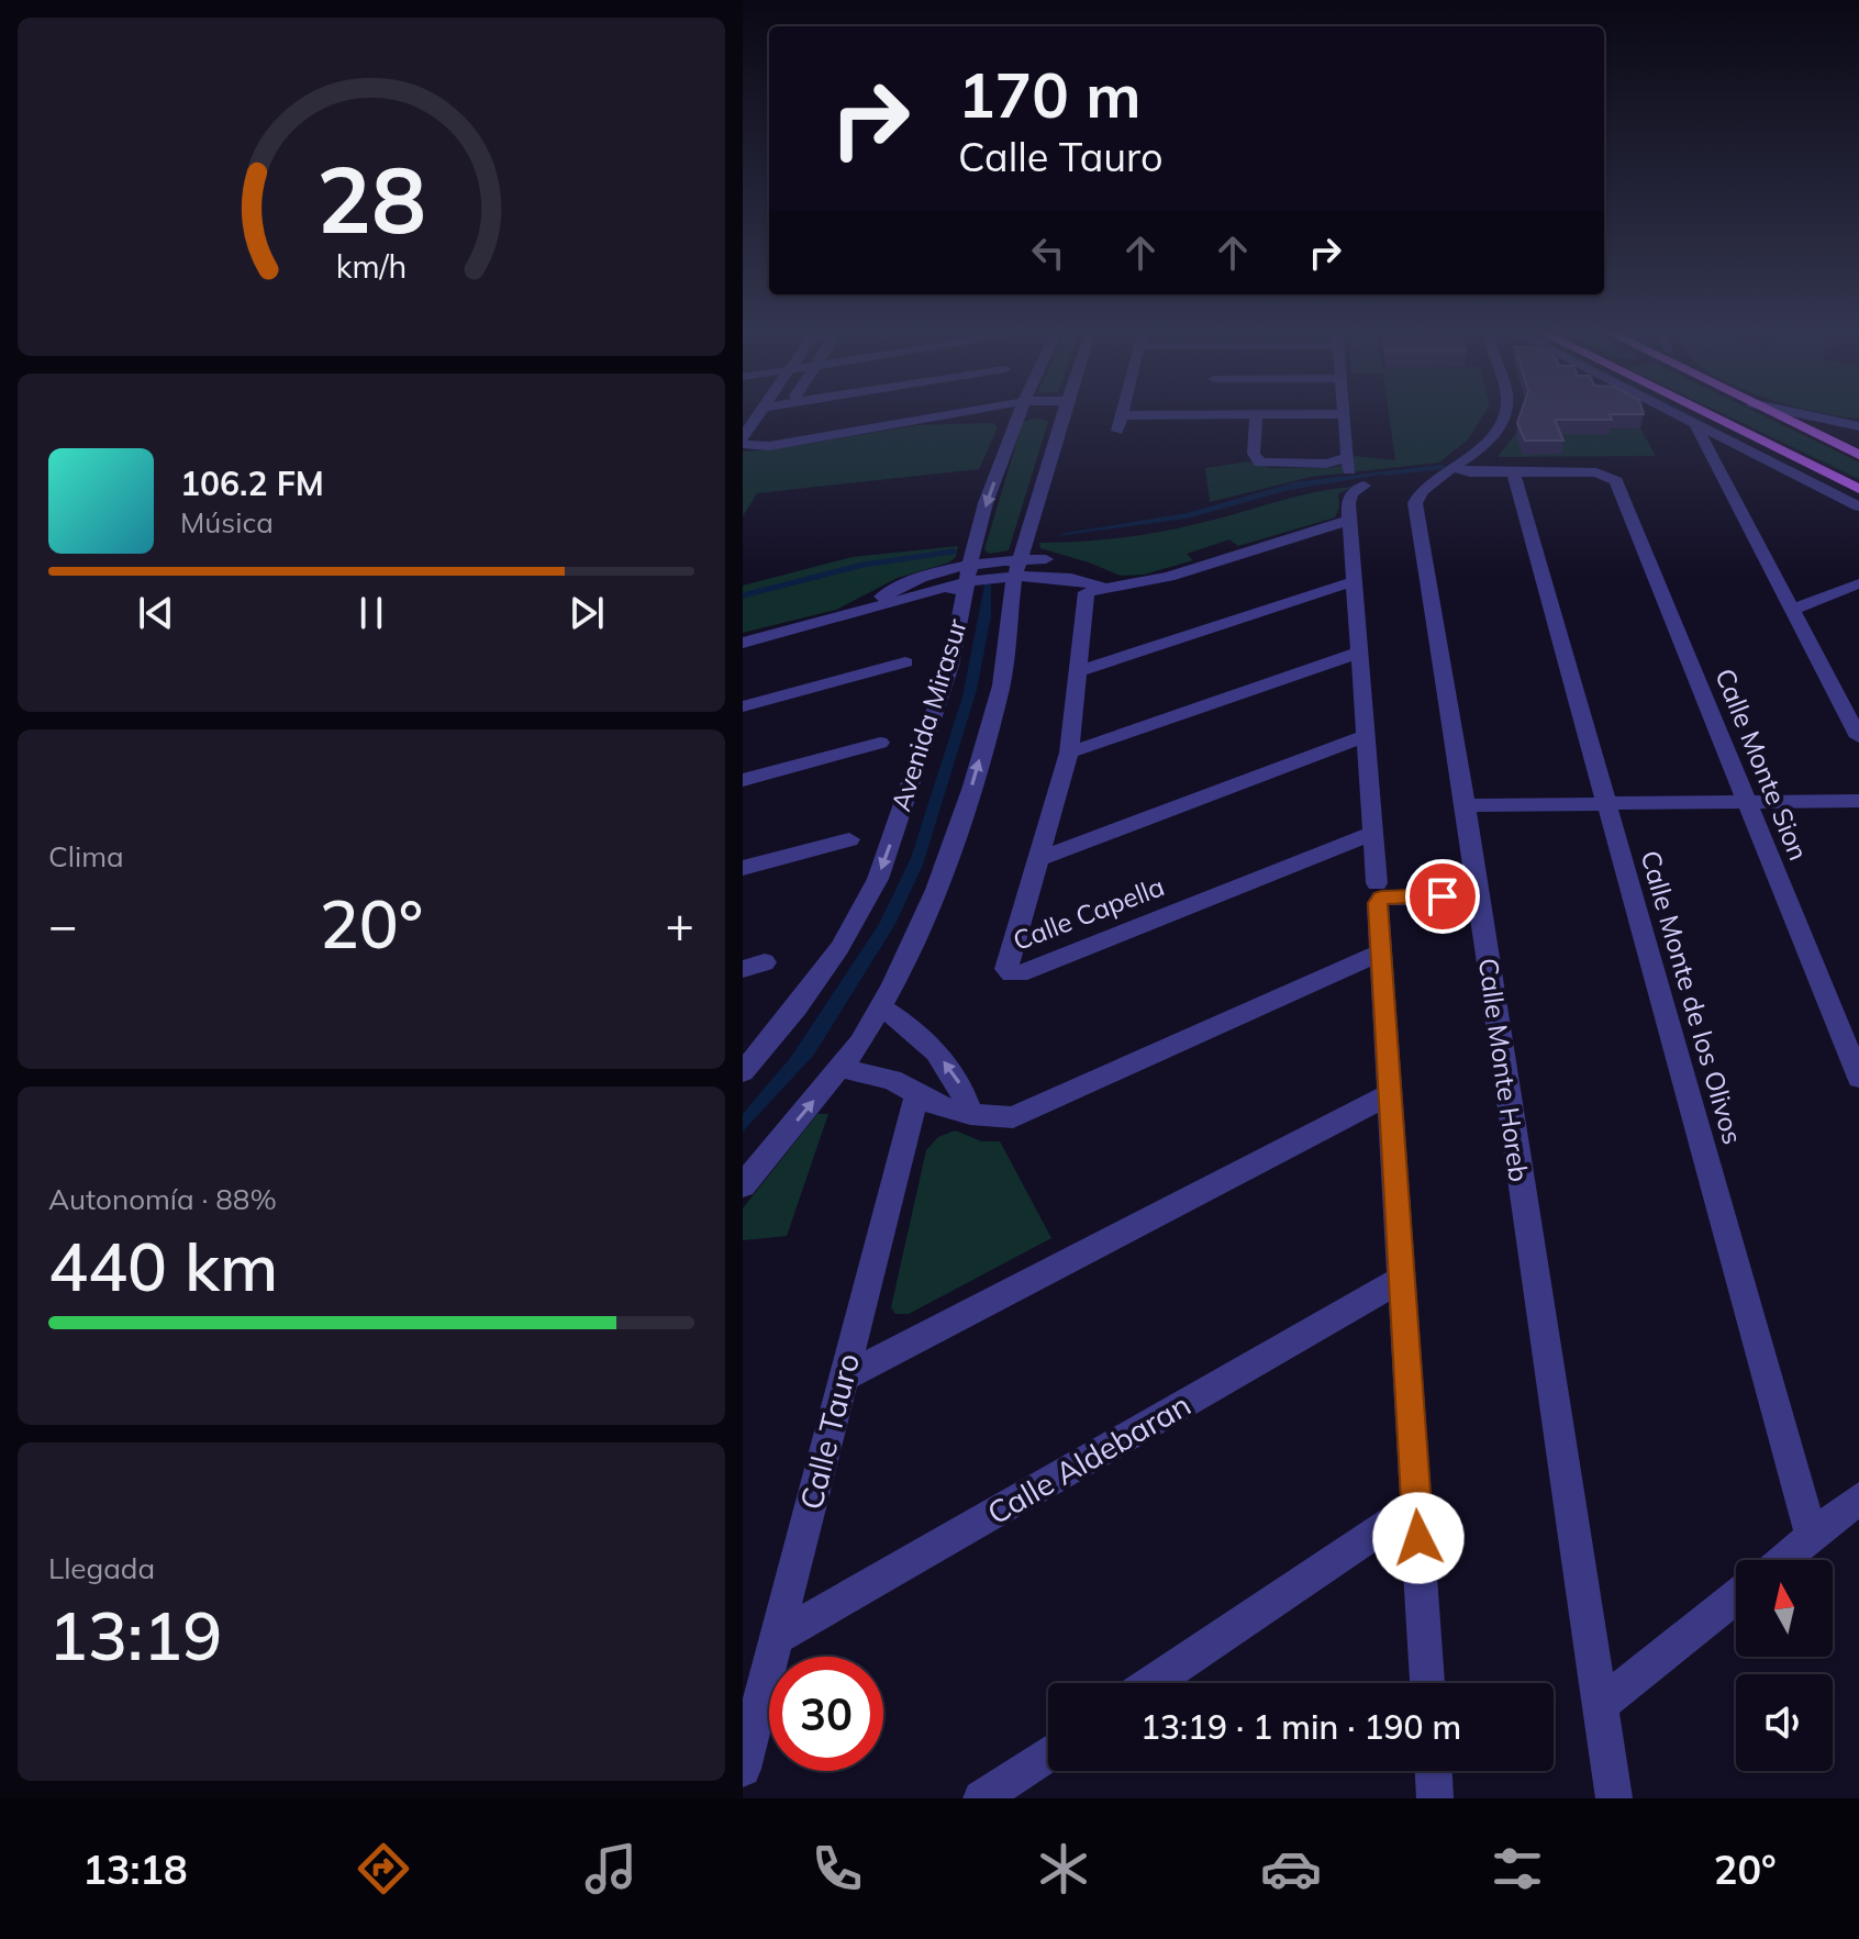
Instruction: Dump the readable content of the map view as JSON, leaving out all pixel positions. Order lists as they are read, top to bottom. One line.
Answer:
{"streets":{"street":["Avenida Mirasur","Calle Monte Sion","Calle Capella","Calle Monte de los Olivos","Calle Monte Horeb","Calle Tauro","Calle Aldebaran"]},"crossings":[["Calle Monte Sion","Calle Monte de los Olivos"],["Calle Tauro","Calle Aldebaran"]],"north":"top","page":{"turn":["170 m","Calle Tauro"],"song":["106.2 FM","Música"],"tile":["Clima",["Autonomía · 88%","440 km"],["Llegada","13:19"]],"heat":["−","20°","+"],"limit":"30","trip":"13:19 · 1 min · 190 m","tabs":["13:18","20°"],"gauge":["28","km/h"]}}
